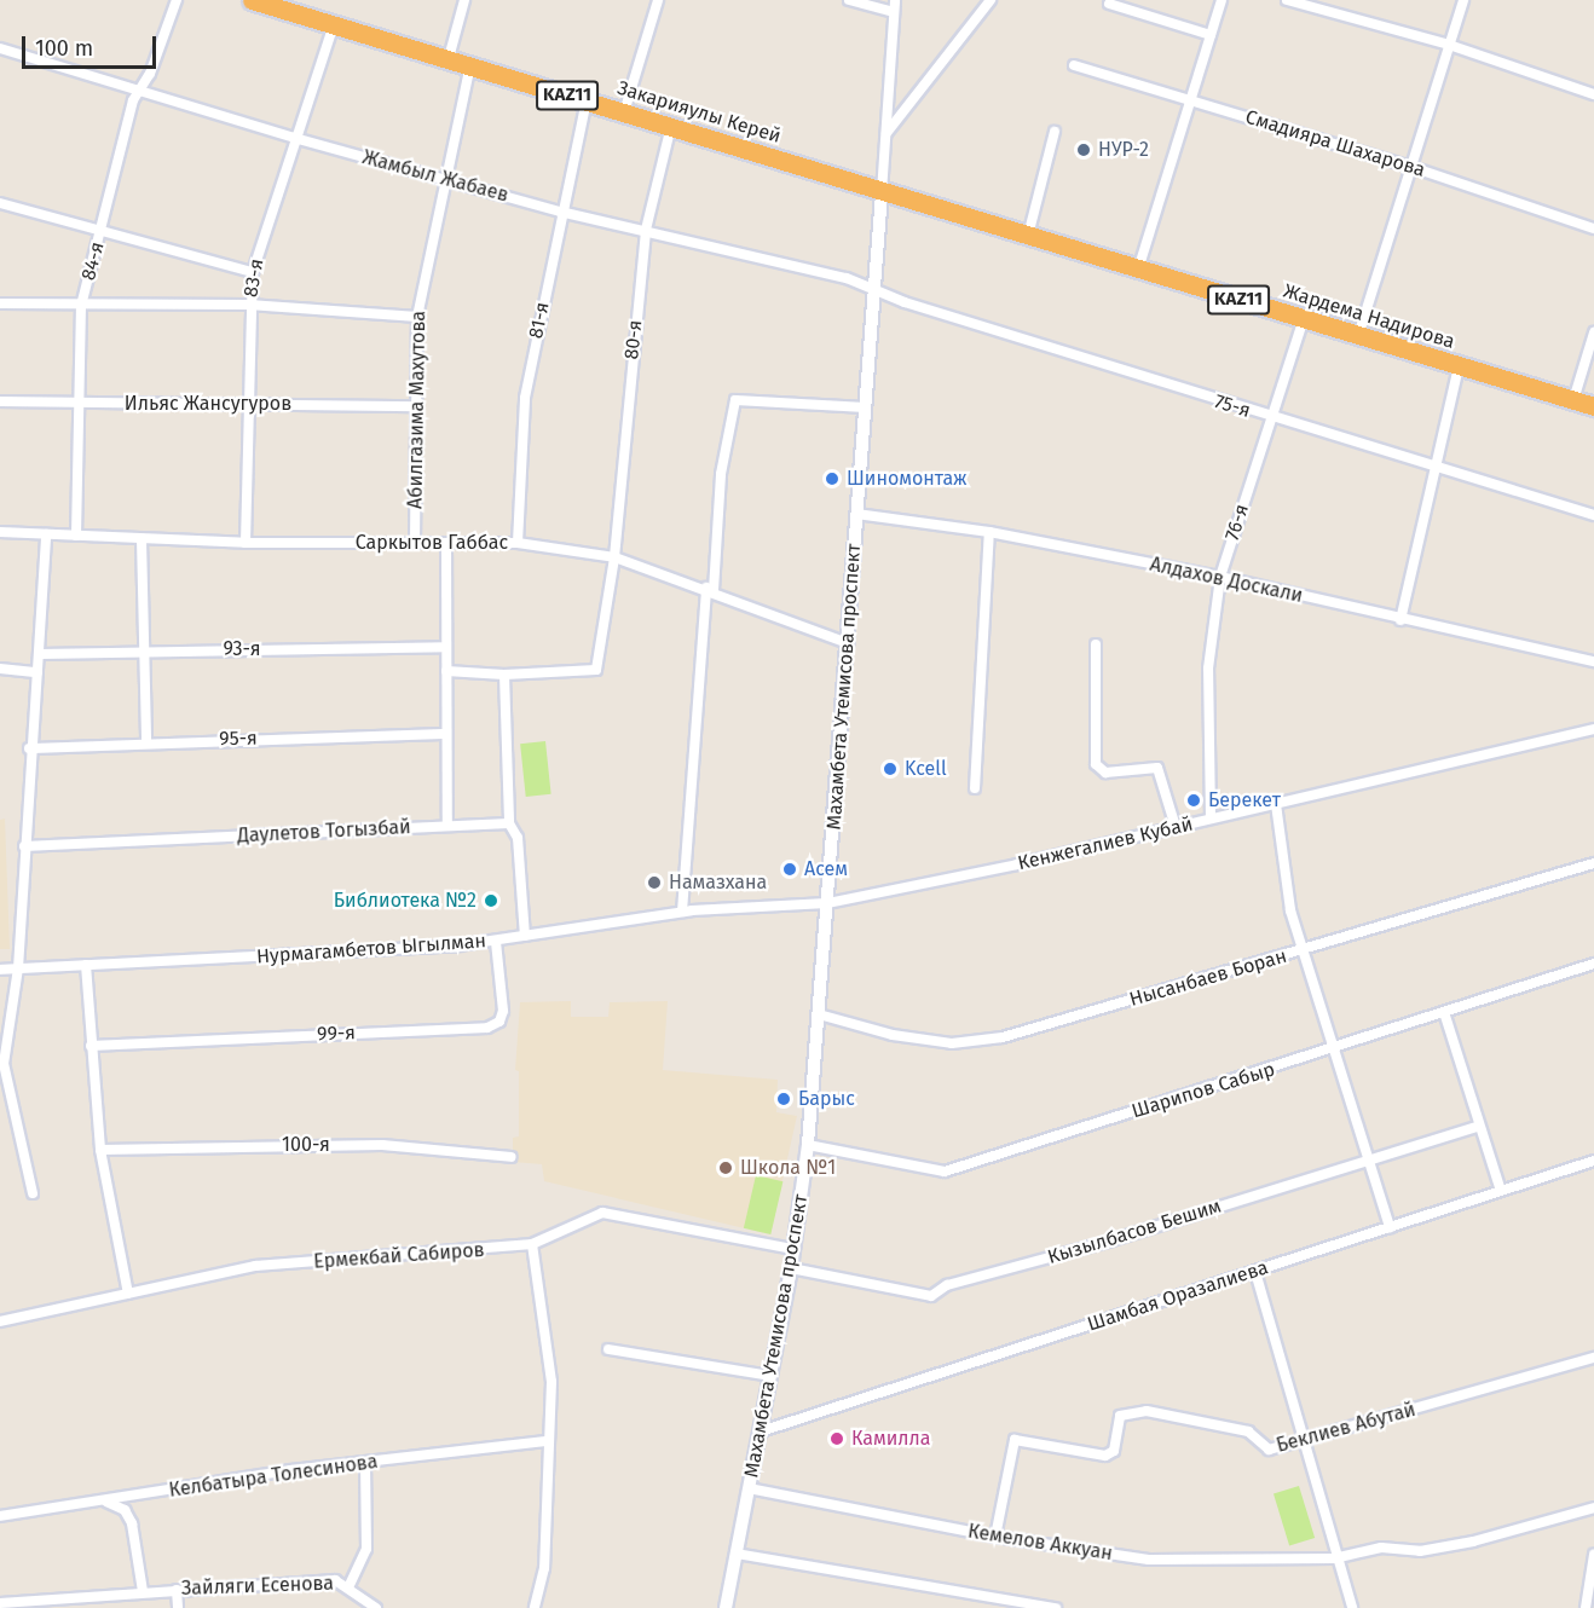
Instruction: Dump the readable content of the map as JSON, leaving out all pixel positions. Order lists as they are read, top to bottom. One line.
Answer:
{"streets":{"highway":["KAZ11","Закарияулы Керей","Жардема Надирова"],"street":["Смадияра Шахарова","Жамбыл Жабаев","84-я","83-я","81-я","80-я","Ильяс Жансугуров","75-я","Абилгазима Махутова","76-я","Саркытов Габбас","Алдахов Доскали","93-я","Махамбета Утемисова проспект","95-я","Даулетов Тогызбай","Кенжегалиев Кубай","Нурмагамбетов Ыгылман","Нысанбаев Боран","99-я","Шарипов Сабыр","100-я","Кызылбасов Бешим","Ермекбай Сабиров","Шамбая Оразалиева","Беклиев Абутай","Келбатыра Толесинова","Кемелов Аккуан","Зайляги Есенова"]},"crossings":[["Закарияулы Керей","83-я"],["Закарияулы Керей","Жардема Надирова"],["Закарияулы Керей","81-я"],["Закарияулы Керей","80-я"],["Закарияулы Керей","Абилгазима Махутова"],["Закарияулы Керей","Махамбета Утемисова проспект"],["Жамбыл Жабаев","84-я"],["Жамбыл Жабаев","83-я"],["Жамбыл Жабаев","81-я"],["Жамбыл Жабаев","80-я"],["Жамбыл Жабаев","75-я"],["Жамбыл Жабаев","Абилгазима Махутова"],["Жамбыл Жабаев","Махамбета Утемисова проспект"],["84-я","Ильяс Жансугуров"],["84-я","Саркытов Габбас"],["83-я","Ильяс Жансугуров"],["83-я","Саркытов Габбас"],["Жардема Надирова","76-я"],["Жардема Надирова","Махамбета Утемисова проспект"],["81-я","Саркытов Габбас"],["80-я","Саркытов Габбас"],["Ильяс Жансугуров","Абилгазима Махутова"],["75-я","76-я"],["75-я","Махамбета Утемисова проспект"],["Абилгазима Махутова","Саркытов Габбас"],["76-я","Алдахов Доскали"],["76-я","Кенжегалиев Кубай"],["Саркытов Габбас","Махамбета Утемисова проспект"],["Алдахов Доскали","Махамбета Утемисова проспект"],["Махамбета Утемисова проспект","Кенжегалиев Кубай"],["Махамбета Утемисова проспект","Нурмагамбетов Ыгылман"],["Махамбета Утемисова проспект","Нысанбаев Боран"],["Махамбета Утемисова проспект","Шарипов Сабыр"],["Махамбета Утемисова проспект","Кызылбасов Бешим"],["Махамбета Утемисова проспект","Ермекбай Сабиров"],["Махамбета Утемисова проспект","Шамбая Оразалиева"],["Махамбета Утемисова проспект","Кемелов Аккуан"],["Кенжегалиев Кубай","Нурмагамбетов Ыгылман"],["Нурмагамбетов Ыгылман","99-я"],["Беклиев Абутай","Кемелов Аккуан"]],"places":["НУР-2","Шиномонтаж","Kcell","Берекет","Асем","Намазхана","Библиотека №2","Барыс","Школа №1","Камилла"],"scale_bar":"100 m"}
